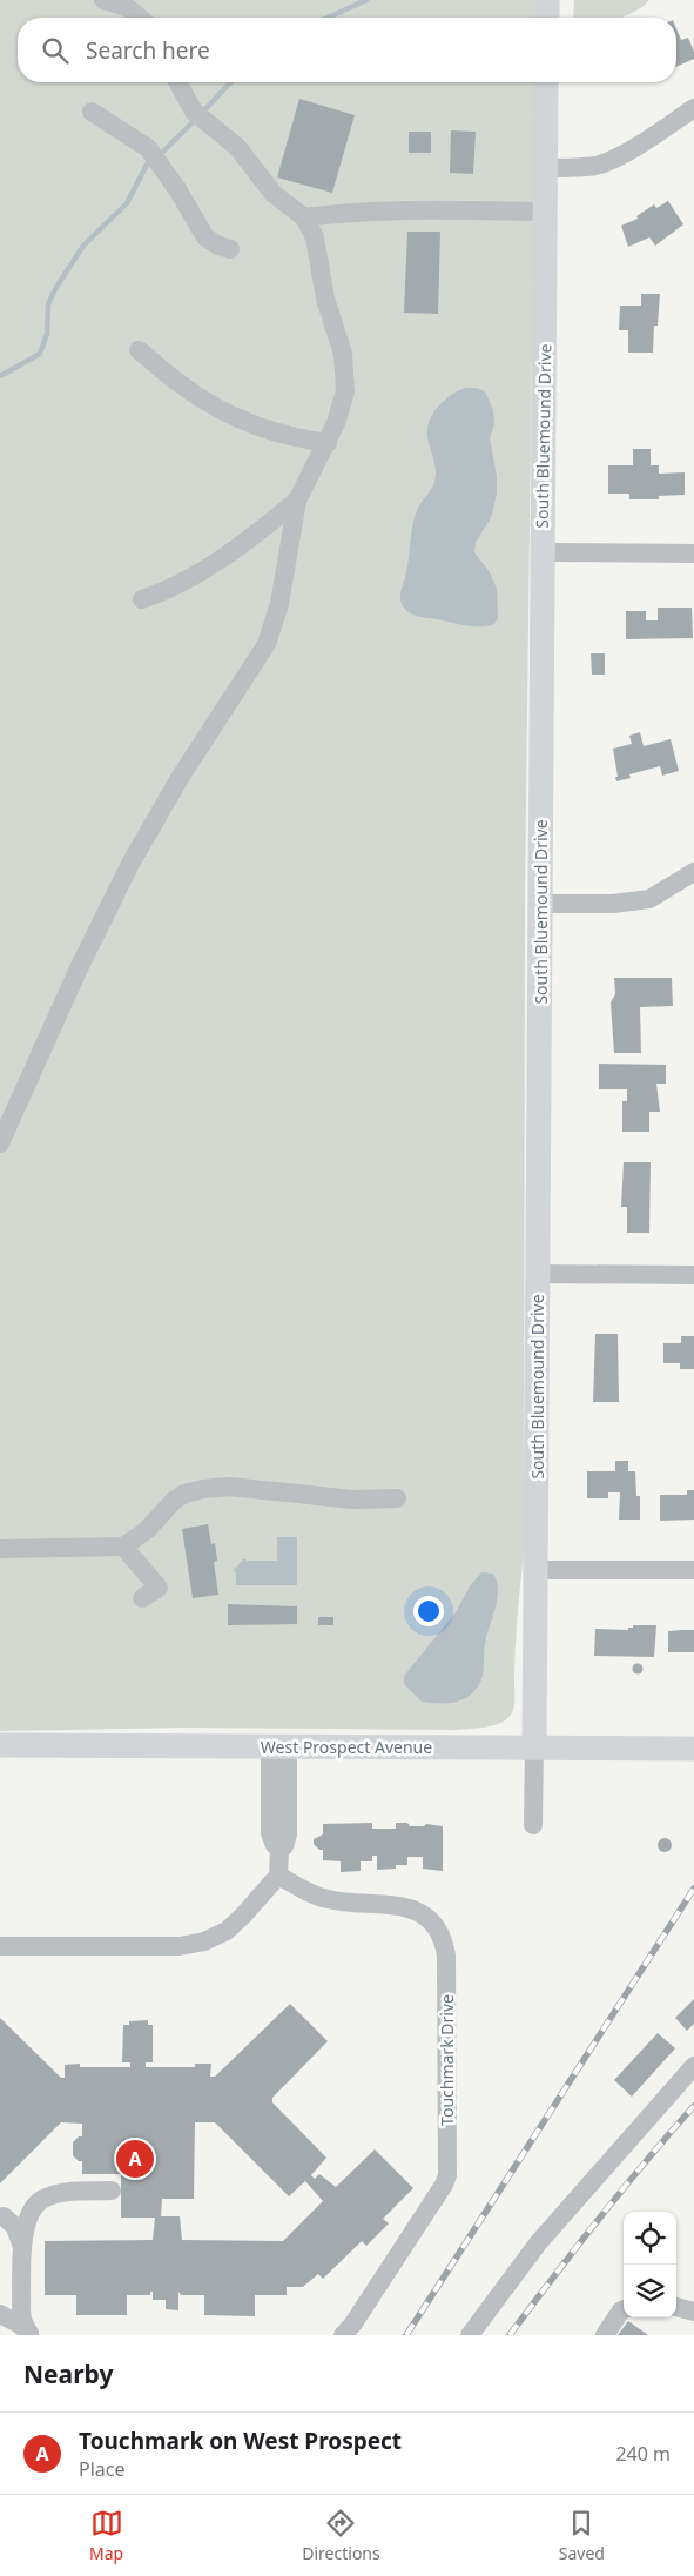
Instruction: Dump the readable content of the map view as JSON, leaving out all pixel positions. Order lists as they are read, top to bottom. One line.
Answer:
{"streets":{"main road":["South Bluemound Drive","West Prospect Avenue"],"street":["Touchmark Drive"]},"crossings":[["South Bluemound Drive","West Prospect Avenue"]],"page":{"search":"Search here","pins":"A","heading":"Nearby","list":[{"mark":"A","name":"Touchmark on West Prospect","note":"Place","value":"240 m"}],"nav":["Map","Directions","Saved"]}}
